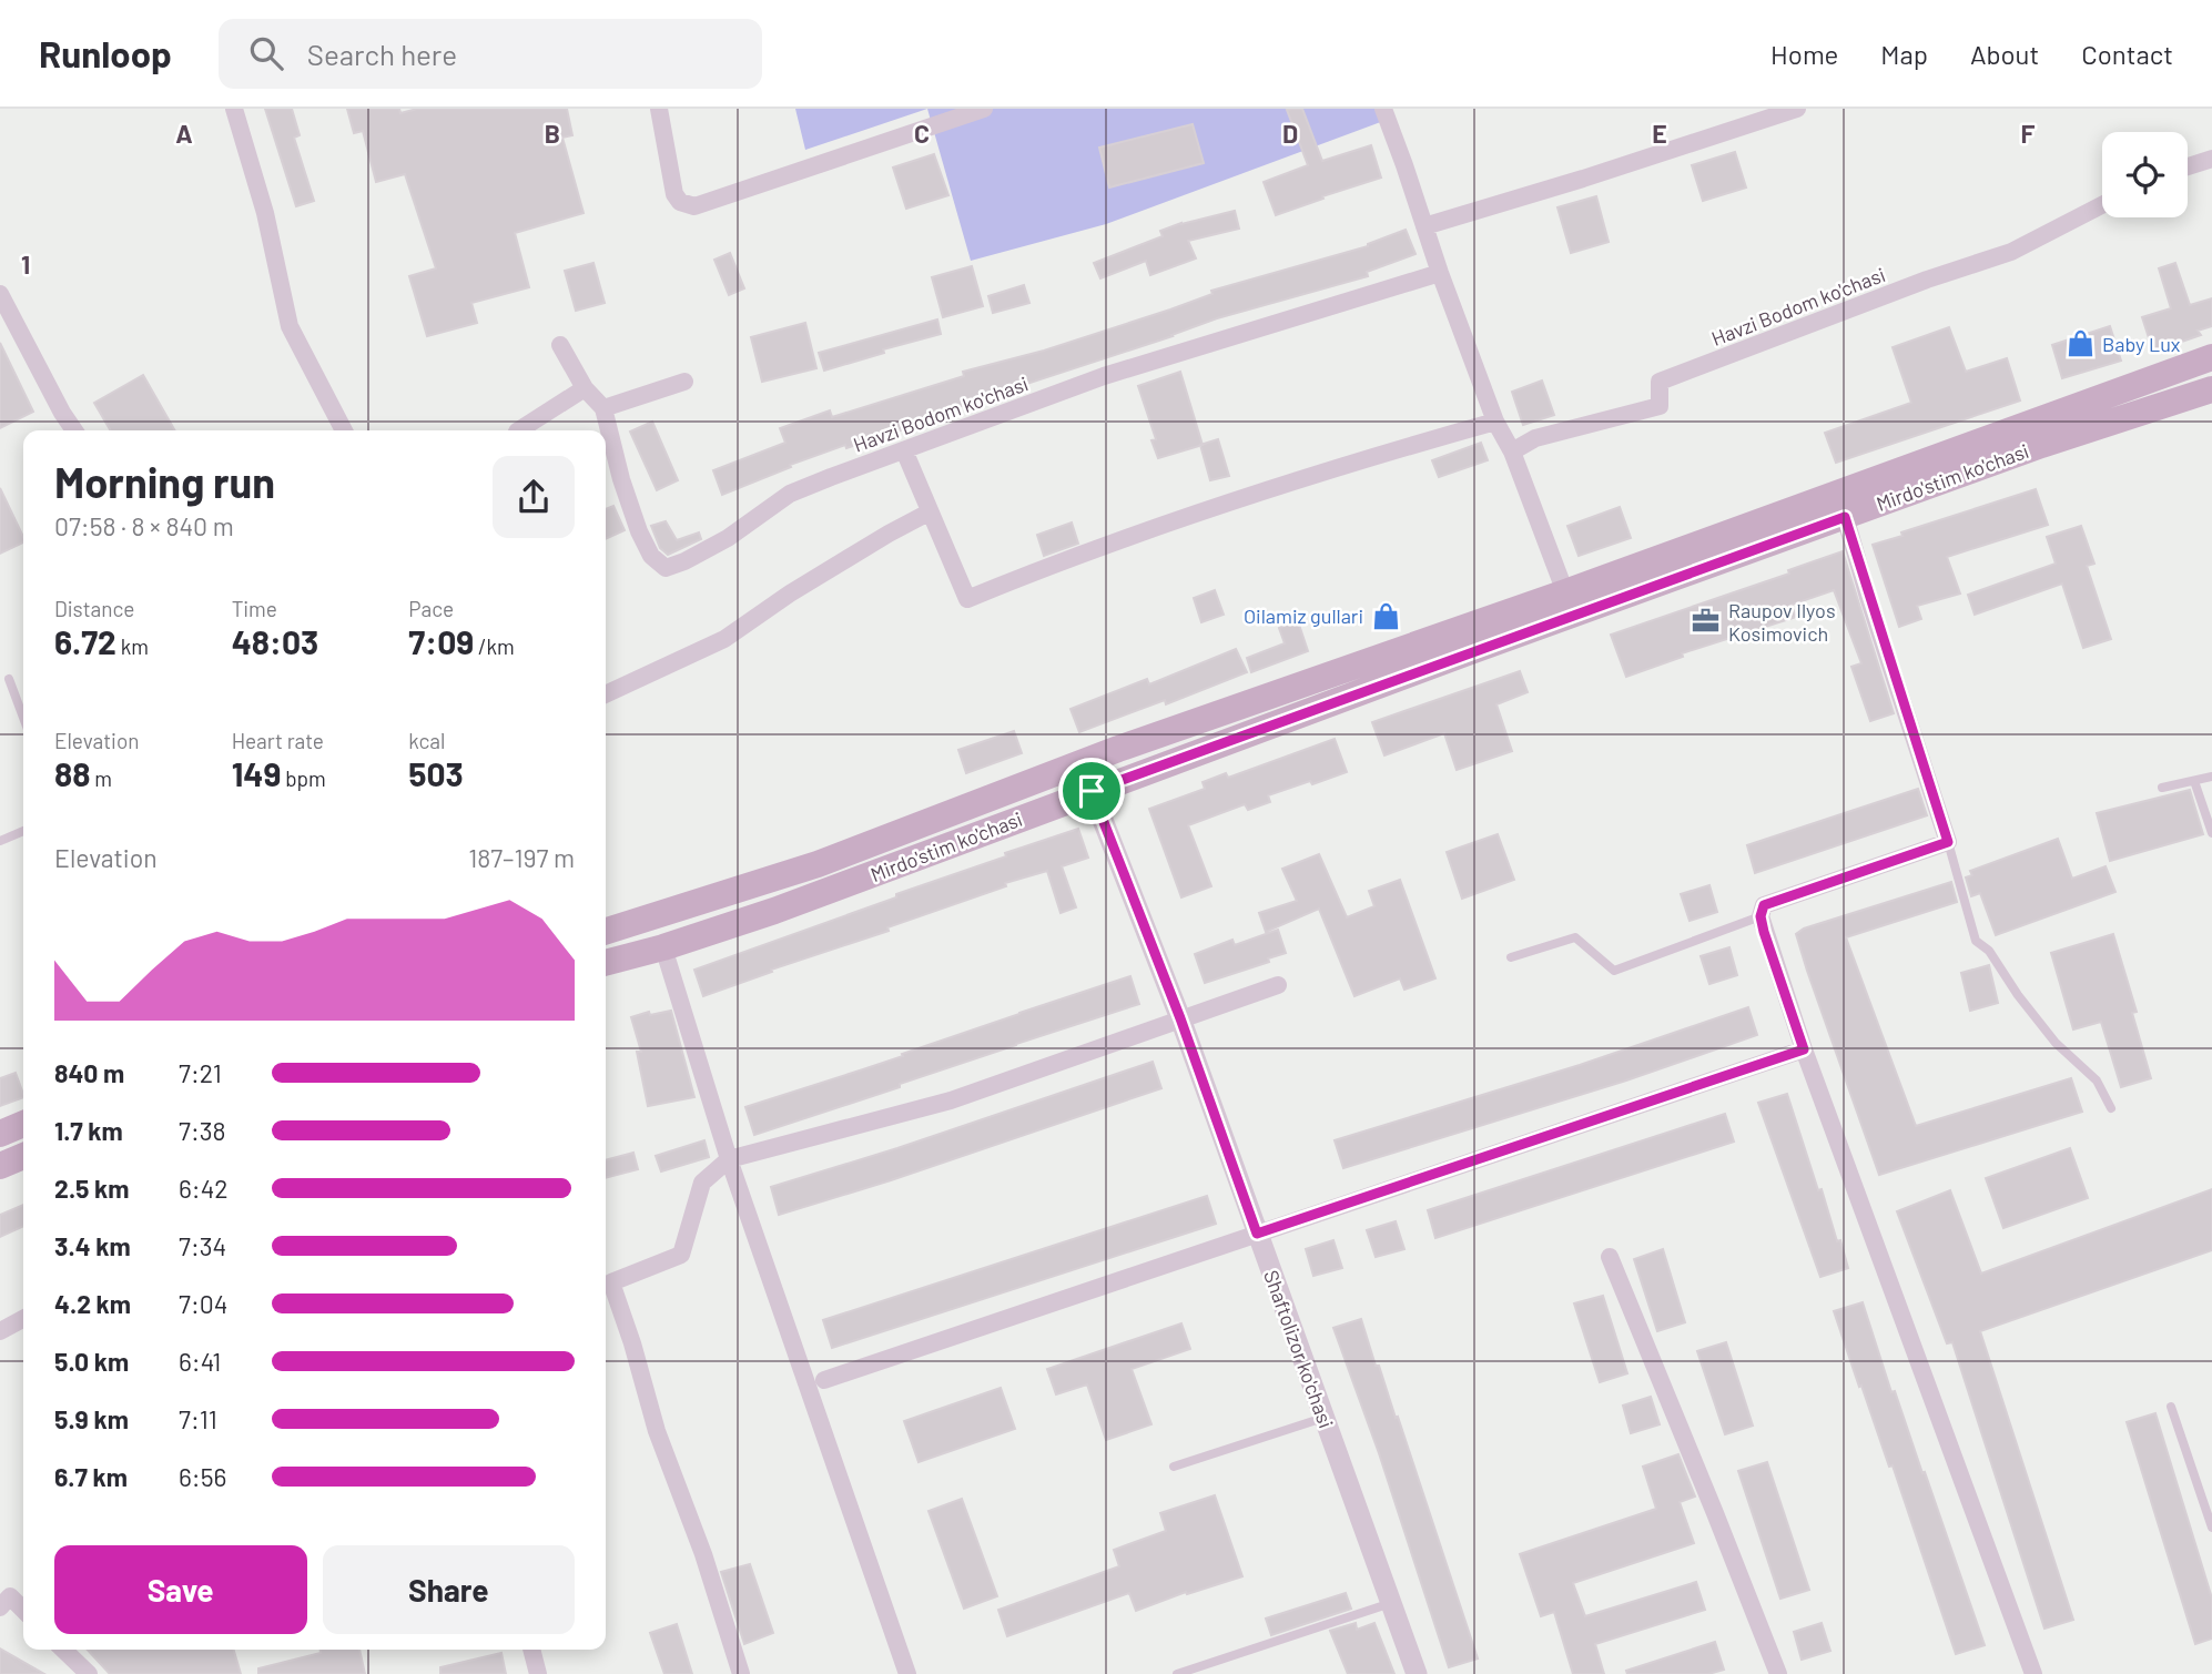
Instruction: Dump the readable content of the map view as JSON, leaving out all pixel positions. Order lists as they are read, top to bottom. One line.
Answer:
{"streets":{"main road":["Mirdo'stim ko'chasi"],"street":["Havzi Bodom ko'chasi","Shaftolizor ko'chasi"]},"crossings":[["Mirdo'stim ko'chasi","Shaftolizor ko'chasi"]],"places":{"shop":["Baby Lux","Oilamiz gullari"],"office":["Raupov Ilyos Kosimovich"]},"page":{"header":"Runloop","search":"Search here","nav":["Home","Map","About","Contact"],"heading":["Morning run","07:58 · 8 × 840 m"],"stats":[["Distance","6.72 km"],["Time","48:03"],["Pace","7:09 /km"],["Elevation","88 m"],["Heart rate","149 bpm"],["kcal","503"]],"chart":["Elevation","187–197 m"],"list":[{"name":"840 m","note":"7:21"},{"name":"1.7 km","note":"7:38"},{"name":"2.5 km","note":"6:42"},{"name":"3.4 km","note":"7:34"},{"name":"4.2 km","note":"7:04"},{"name":"5.0 km","note":"6:41"},{"name":"5.9 km","note":"7:11"},{"name":"6.7 km","note":"6:56"}],"buttons":["Save","Share"]},"grid":{"columns":["A","B","C","D","E","F"],"rows":["1"]}}
